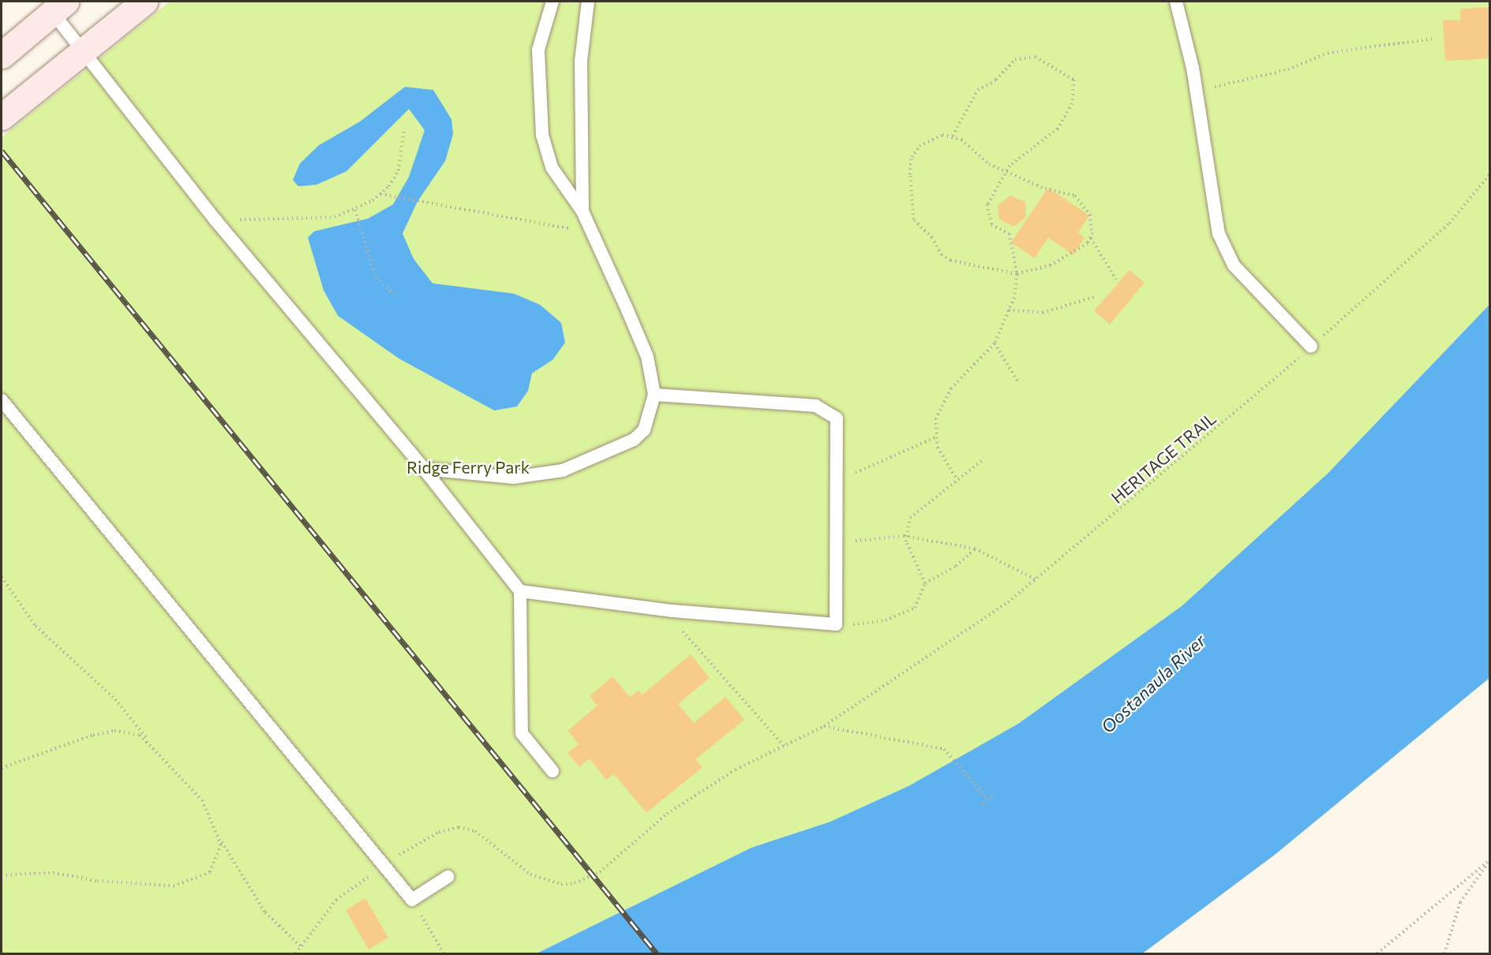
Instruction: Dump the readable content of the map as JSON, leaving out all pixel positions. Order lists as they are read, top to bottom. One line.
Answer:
{"streets":{"path":["HERITAGE TRAIL"]},"water":["Oostanaula River"],"parks":["Ridge Ferry Park"]}
